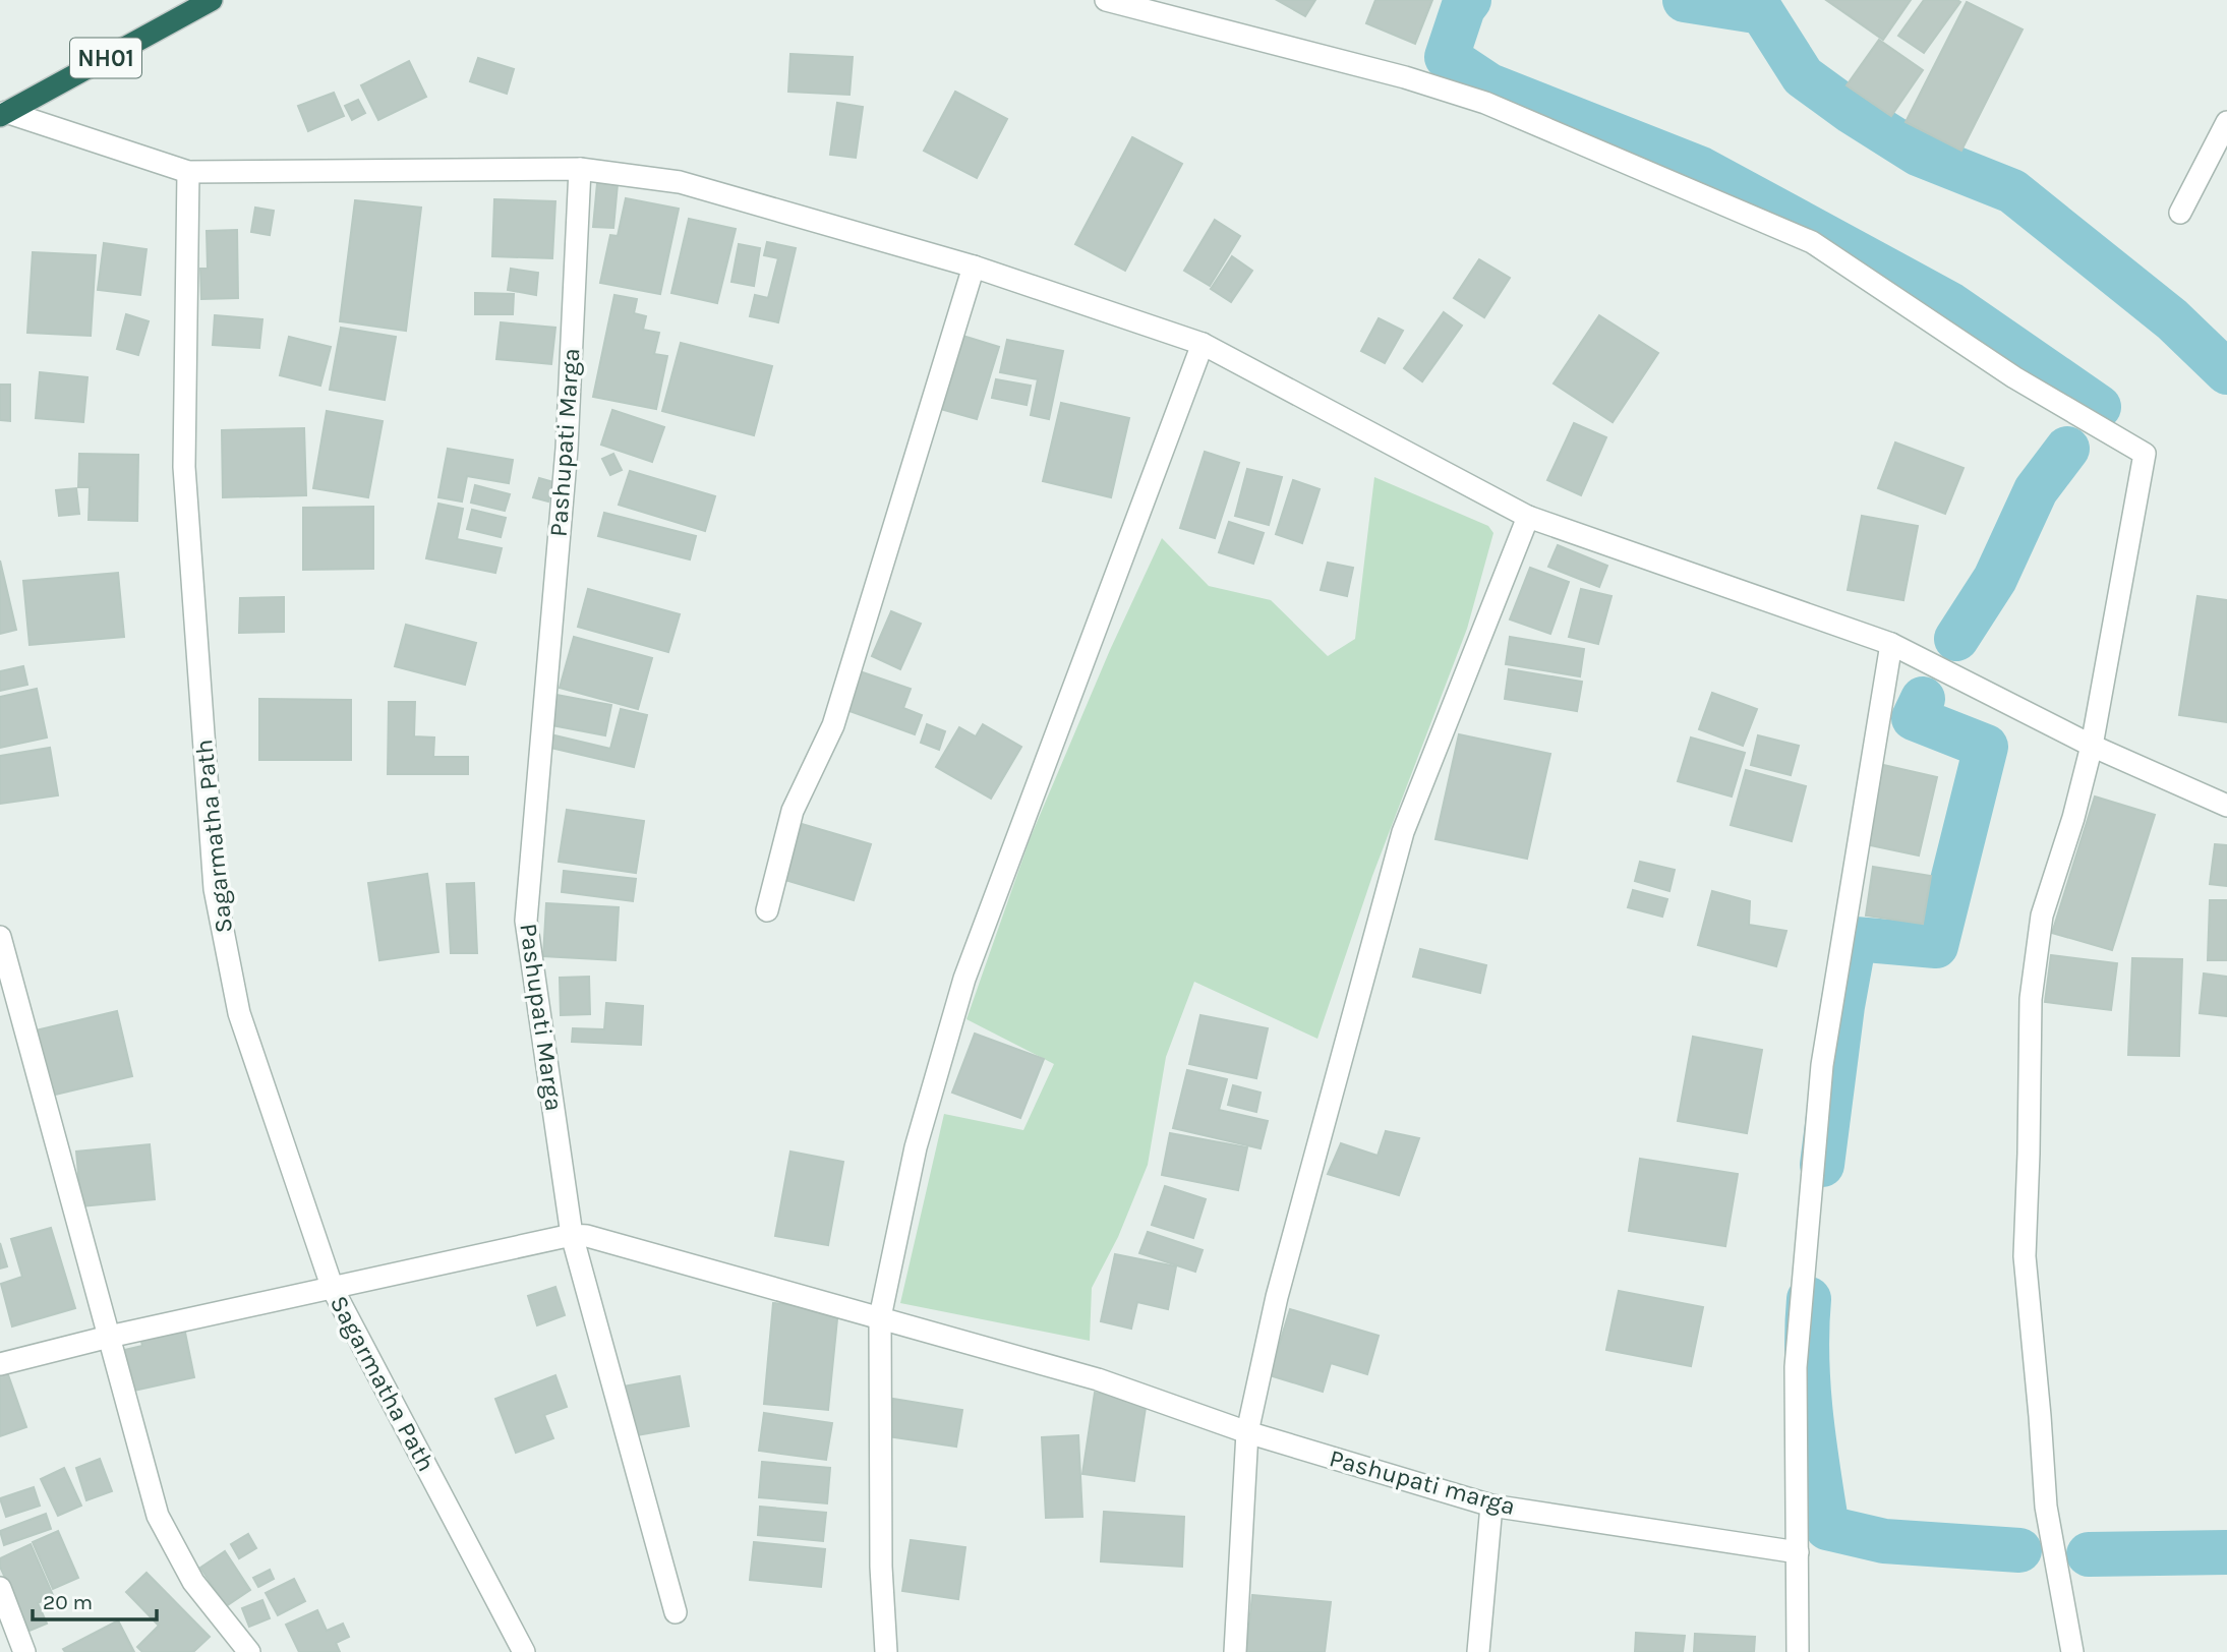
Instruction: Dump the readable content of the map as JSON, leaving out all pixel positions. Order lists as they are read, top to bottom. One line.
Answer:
{"streets":{"highway":["NH01"],"street":["Pashupati Marga","Sagarmatha Path","Pashupati marga"]},"scale_bar":"20 m"}
